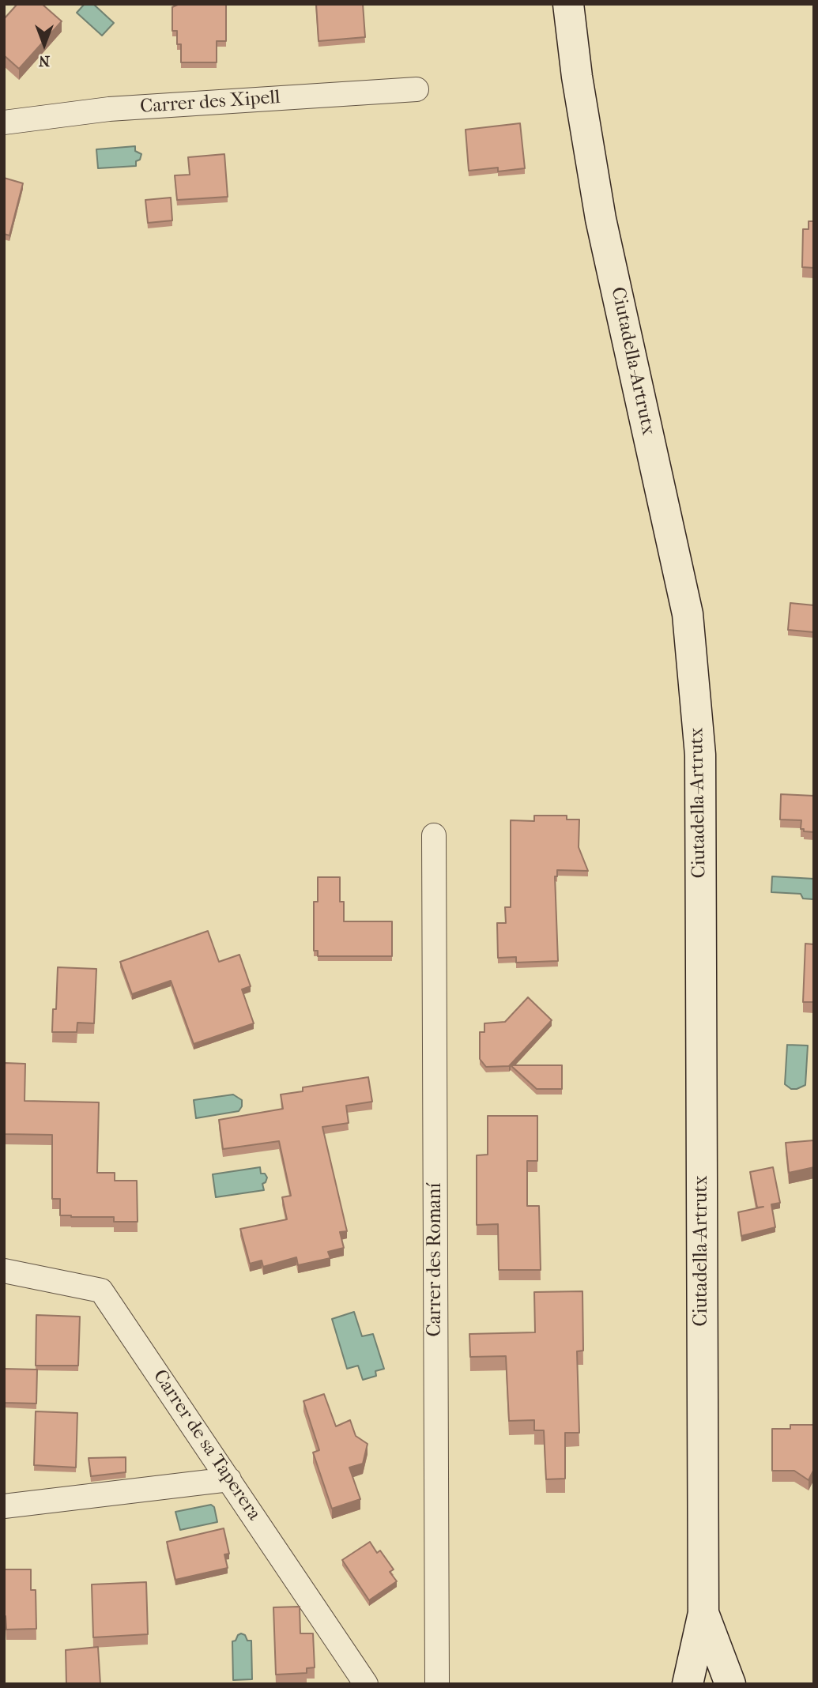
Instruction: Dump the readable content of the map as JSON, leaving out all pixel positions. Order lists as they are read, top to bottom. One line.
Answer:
{"streets":{"main road":["Ciutadella-Artrutx"],"street":["Carrer des Xipell","Carrer des Romaní","Carrer de sa Taperera"]},"north":"bottom"}
